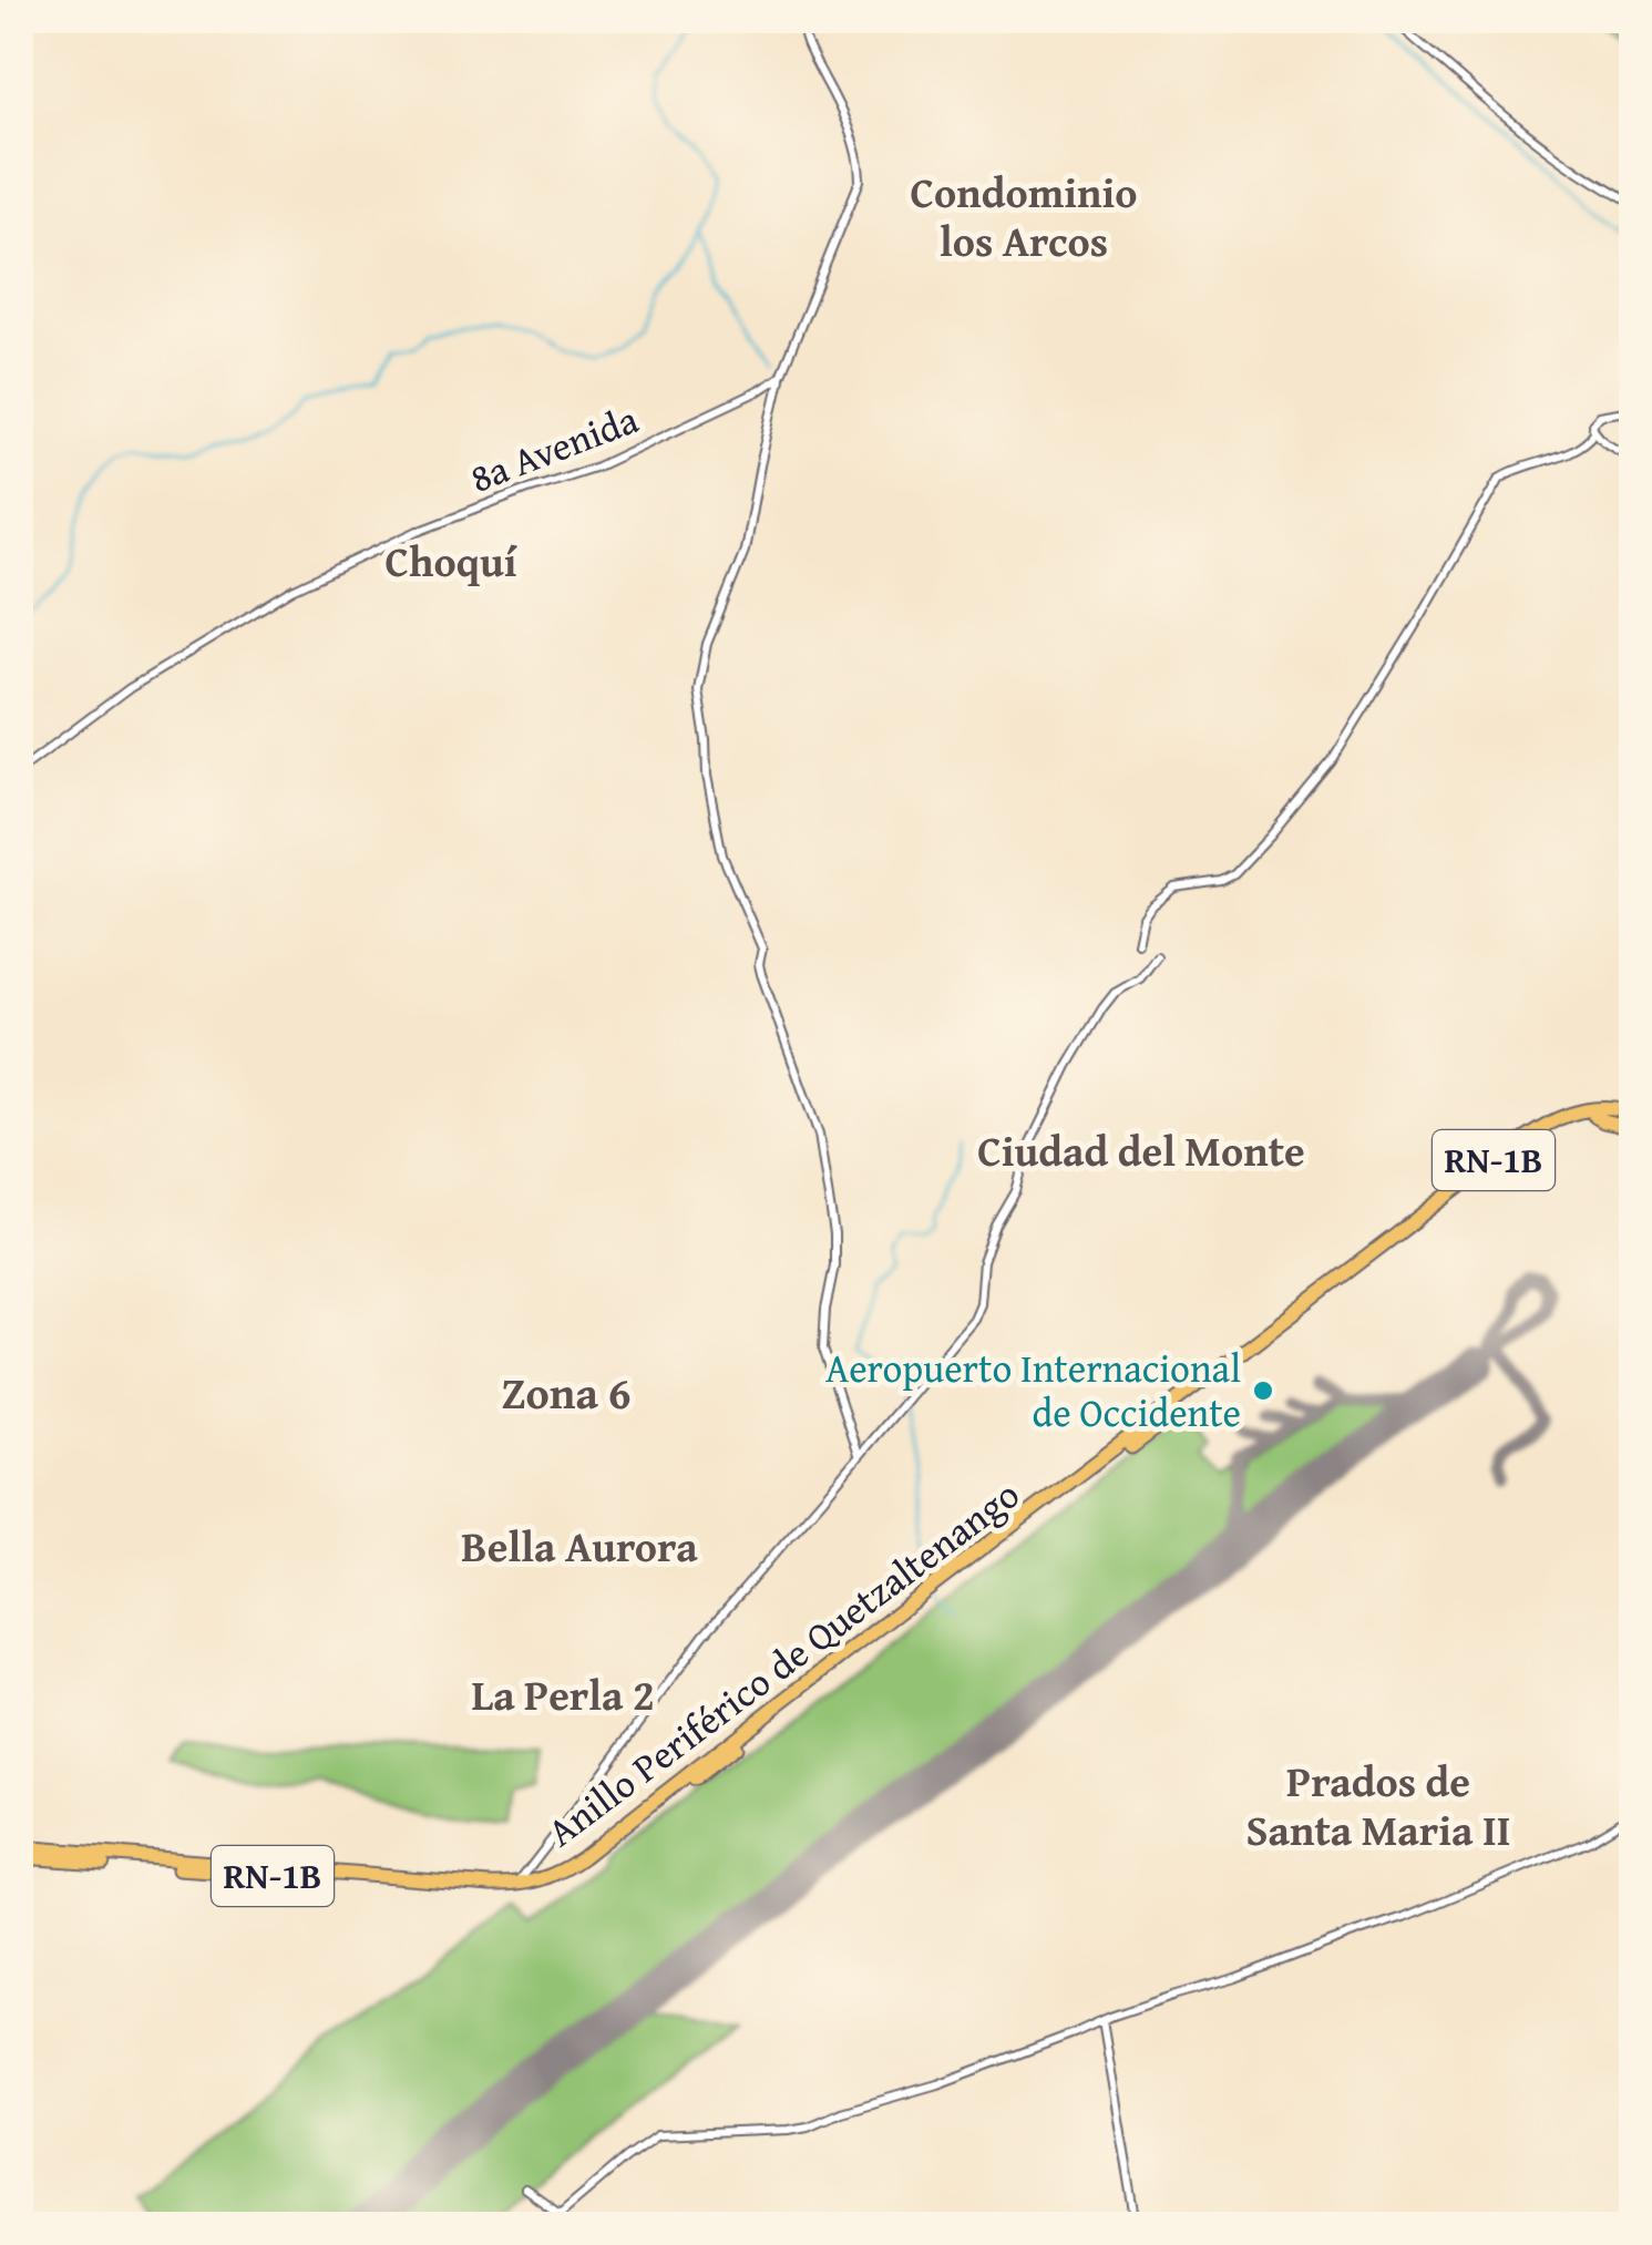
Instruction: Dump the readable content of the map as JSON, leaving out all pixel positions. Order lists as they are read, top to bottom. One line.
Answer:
{"streets":{"highway":["RN-1B","Anillo Periférico de Quetzaltenango"],"street":["8a Avenida"]},"districts":["Condominio los Arcos","Choquí","Ciudad del Monte","Zona 6","Bella Aurora","La Perla 2","Prados de Santa Maria II"],"places":["Aeropuerto Internacional de Occidente"]}
